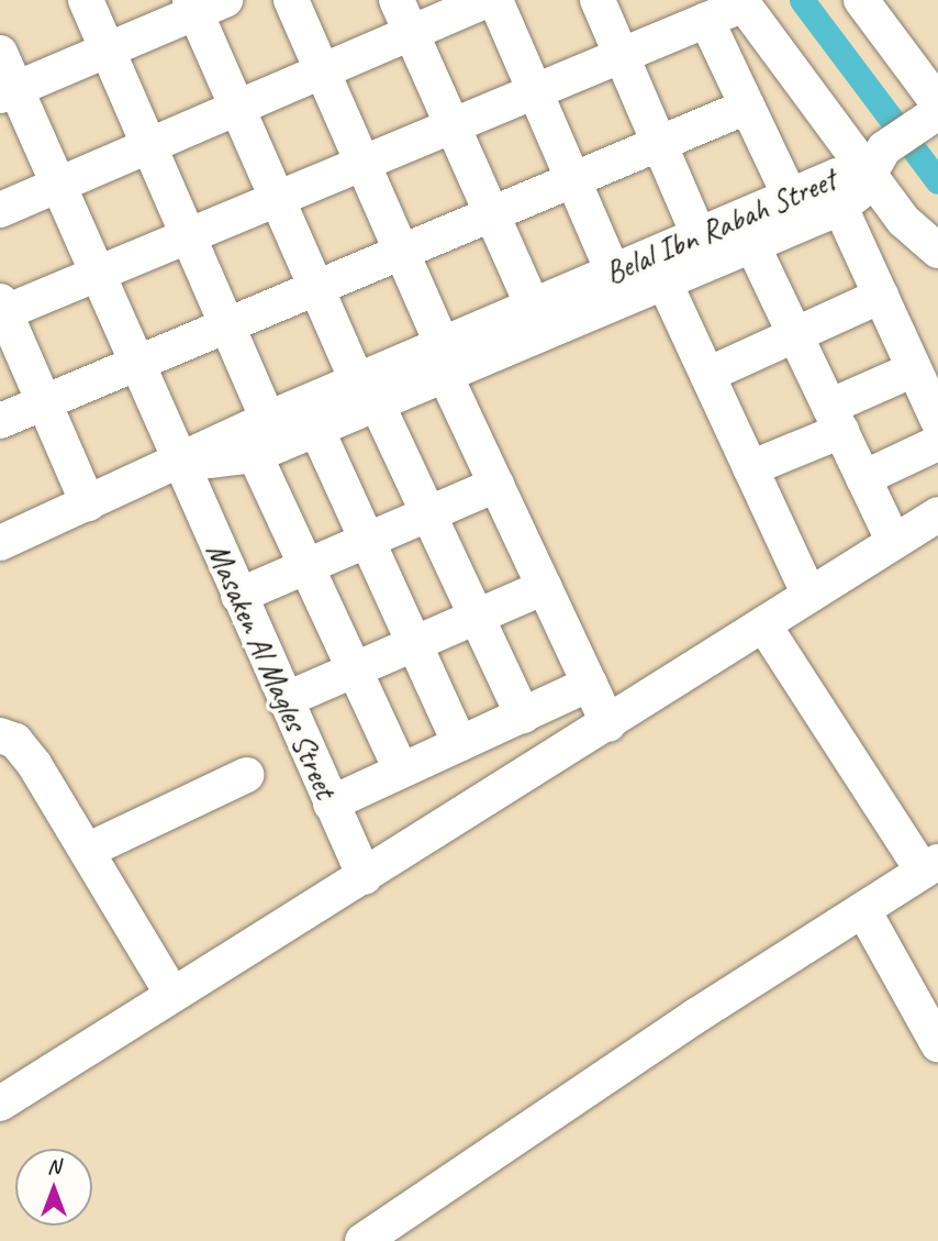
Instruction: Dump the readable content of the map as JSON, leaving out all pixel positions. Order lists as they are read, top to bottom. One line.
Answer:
{"streets":{"street":["Belal Ibn Rabah Street","Masaken Al Magles Street"]},"crossings":[["Belal Ibn Rabah Street","Masaken Al Magles Street"]],"north":"top"}
